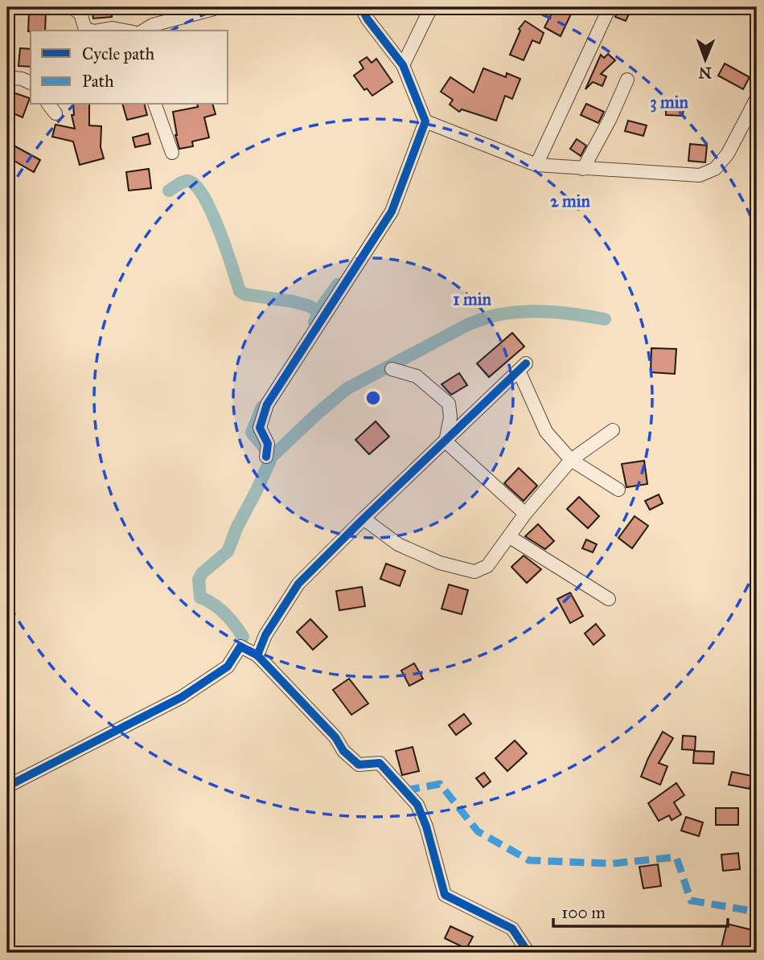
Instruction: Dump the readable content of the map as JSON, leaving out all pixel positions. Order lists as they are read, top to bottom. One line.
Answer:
{"legend":["Cycle path","Path"],"scale_bar":"100 m","north":"bottom","rings":["3 min","2 min","1 min"]}
